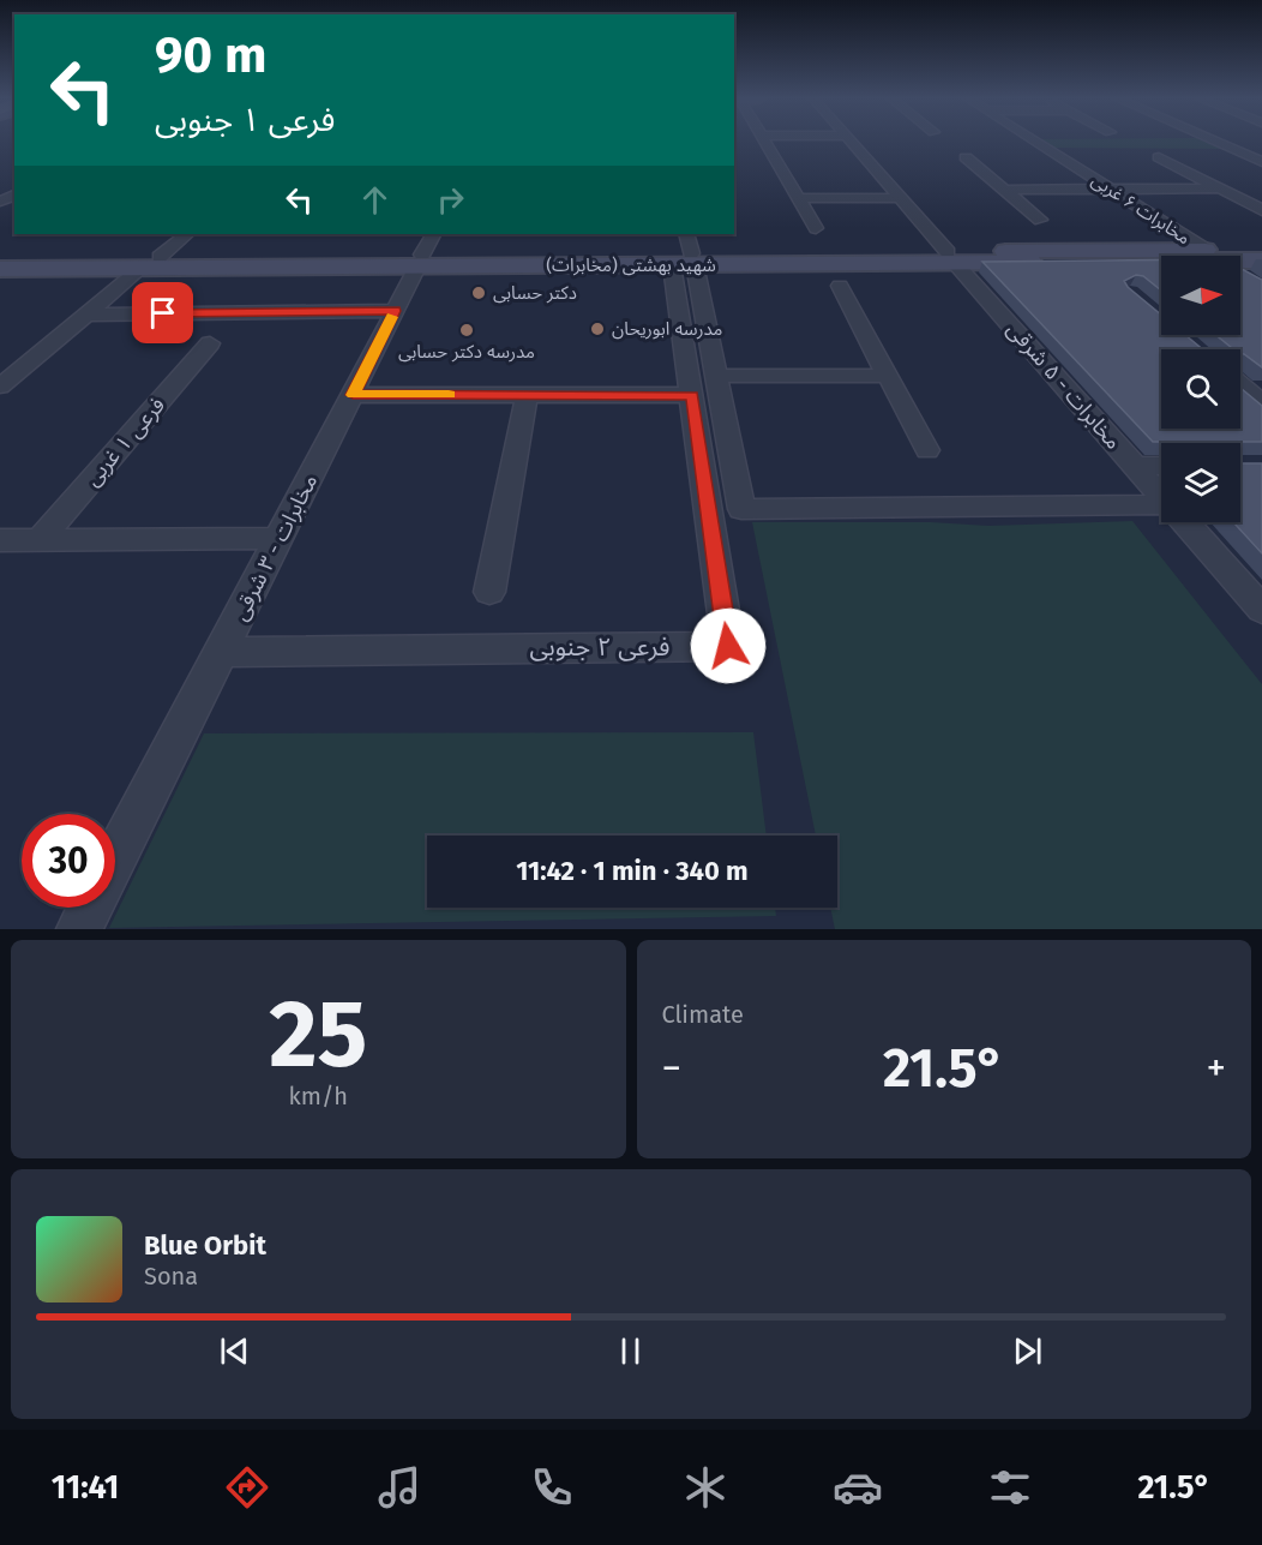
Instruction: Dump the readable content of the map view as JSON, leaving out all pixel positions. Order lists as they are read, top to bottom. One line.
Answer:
{"streets":{"main road":["شهید بهشتی (مخابرات)"],"street":["مخابرات ۶ غربی","مخابرات - ۵ شرقی","فرعی ۱ غربی","مخابرات - ۳ شرقی","فرعی ۲ جنوبی"]},"crossings":[["مخابرات ۶ غربی","شهید بهشتی (مخابرات)"],["شهید بهشتی (مخابرات)","مخابرات - ۵ شرقی"],["شهید بهشتی (مخابرات)","مخابرات - ۳ شرقی"],["مخابرات - ۳ شرقی","فرعی ۲ جنوبی"]],"places":["دکتر حسابی","مدرسه ابوریحان","مدرسه دکتر حسابی"],"north":"right","page":{"turn":["90 m","فرعی ۱ جنوبی"],"limit":"30","trip":"11:42 · 1 min · 340 m","tile":[["25","km/h"],"Climate"],"heat":["−","21.5°","+"],"song":["Blue Orbit","Sona"],"tabs":["11:41","21.5°"]}}
